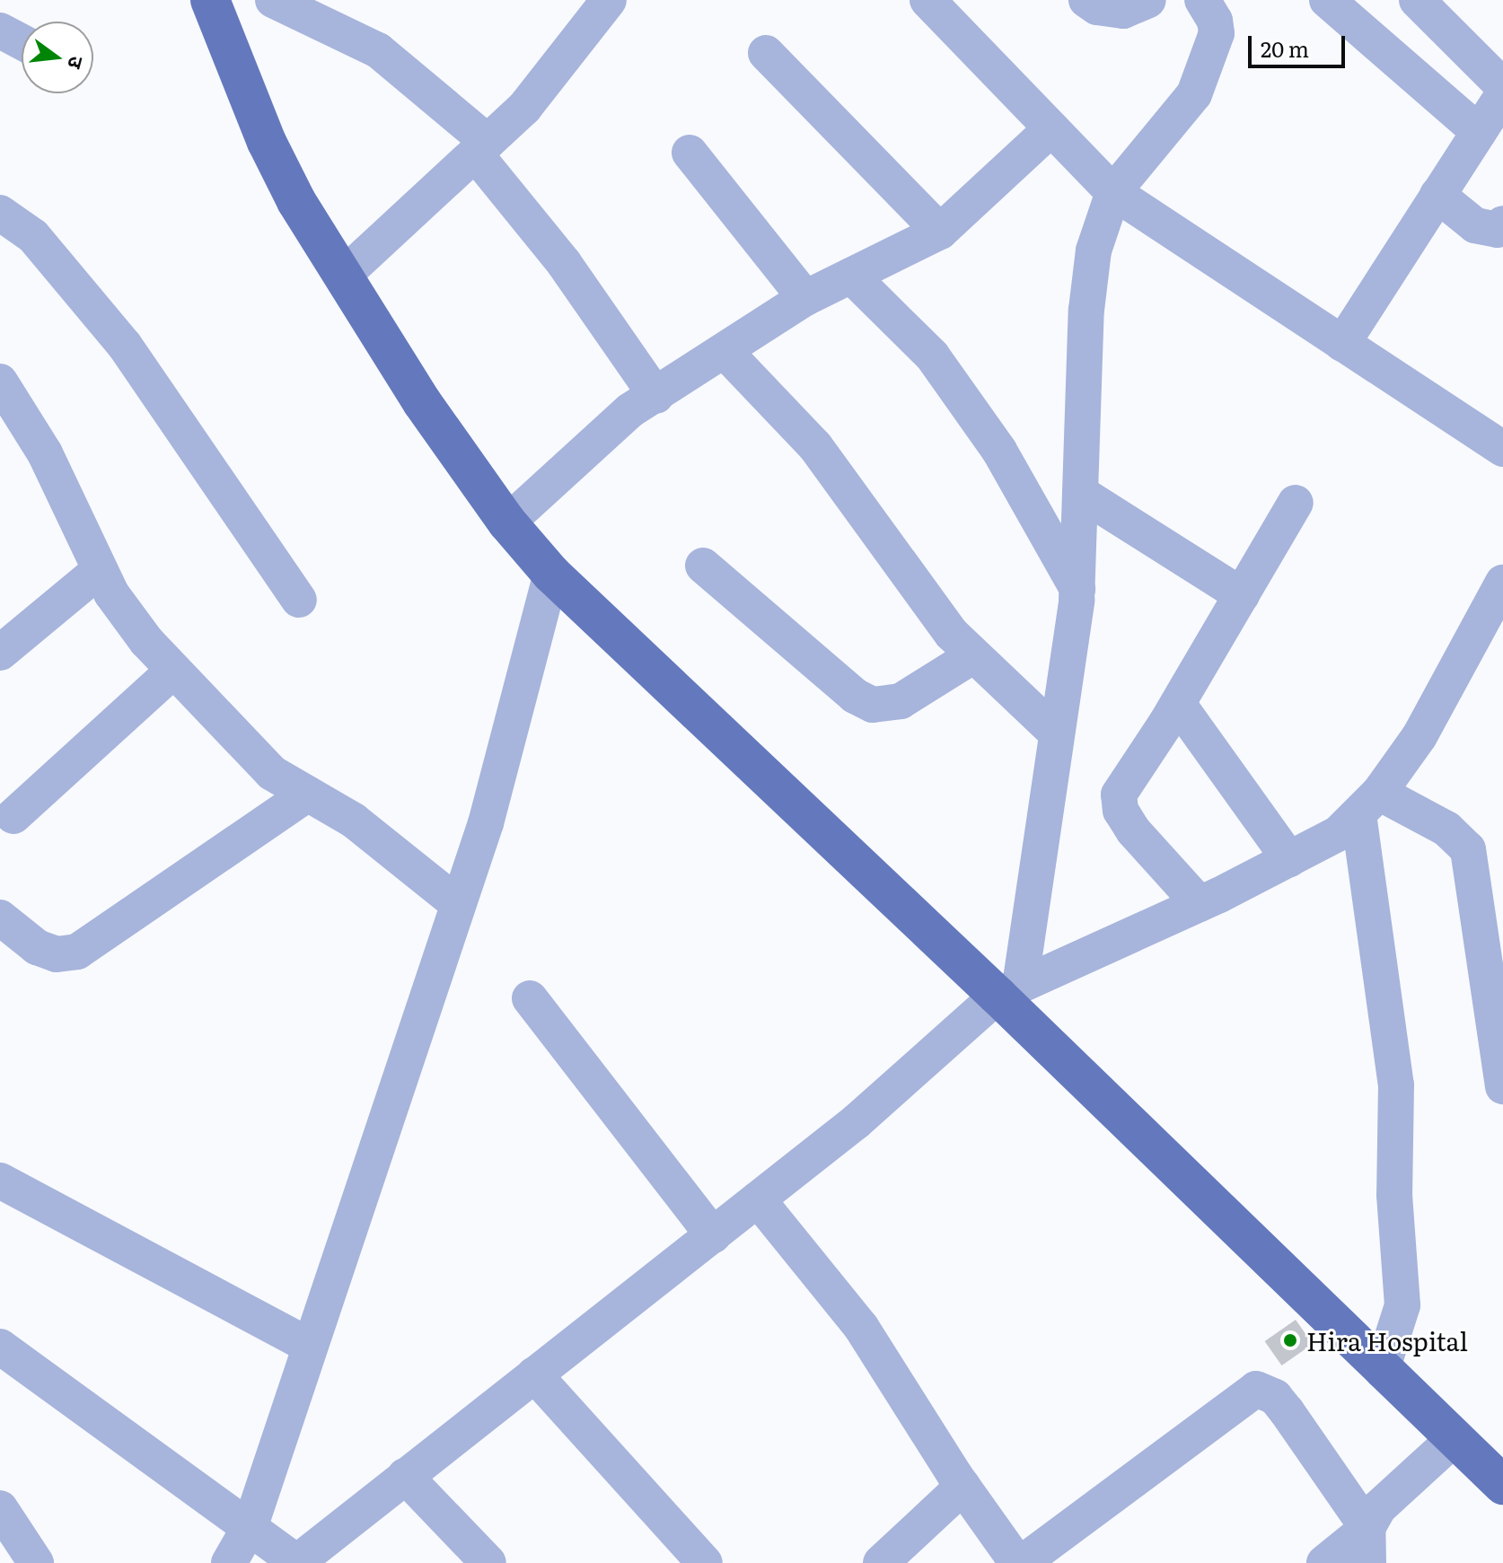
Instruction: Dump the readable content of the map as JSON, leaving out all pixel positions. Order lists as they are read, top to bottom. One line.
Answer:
{"places":["Hira Hospital"],"scale_bar":"20 m","north":"right"}
